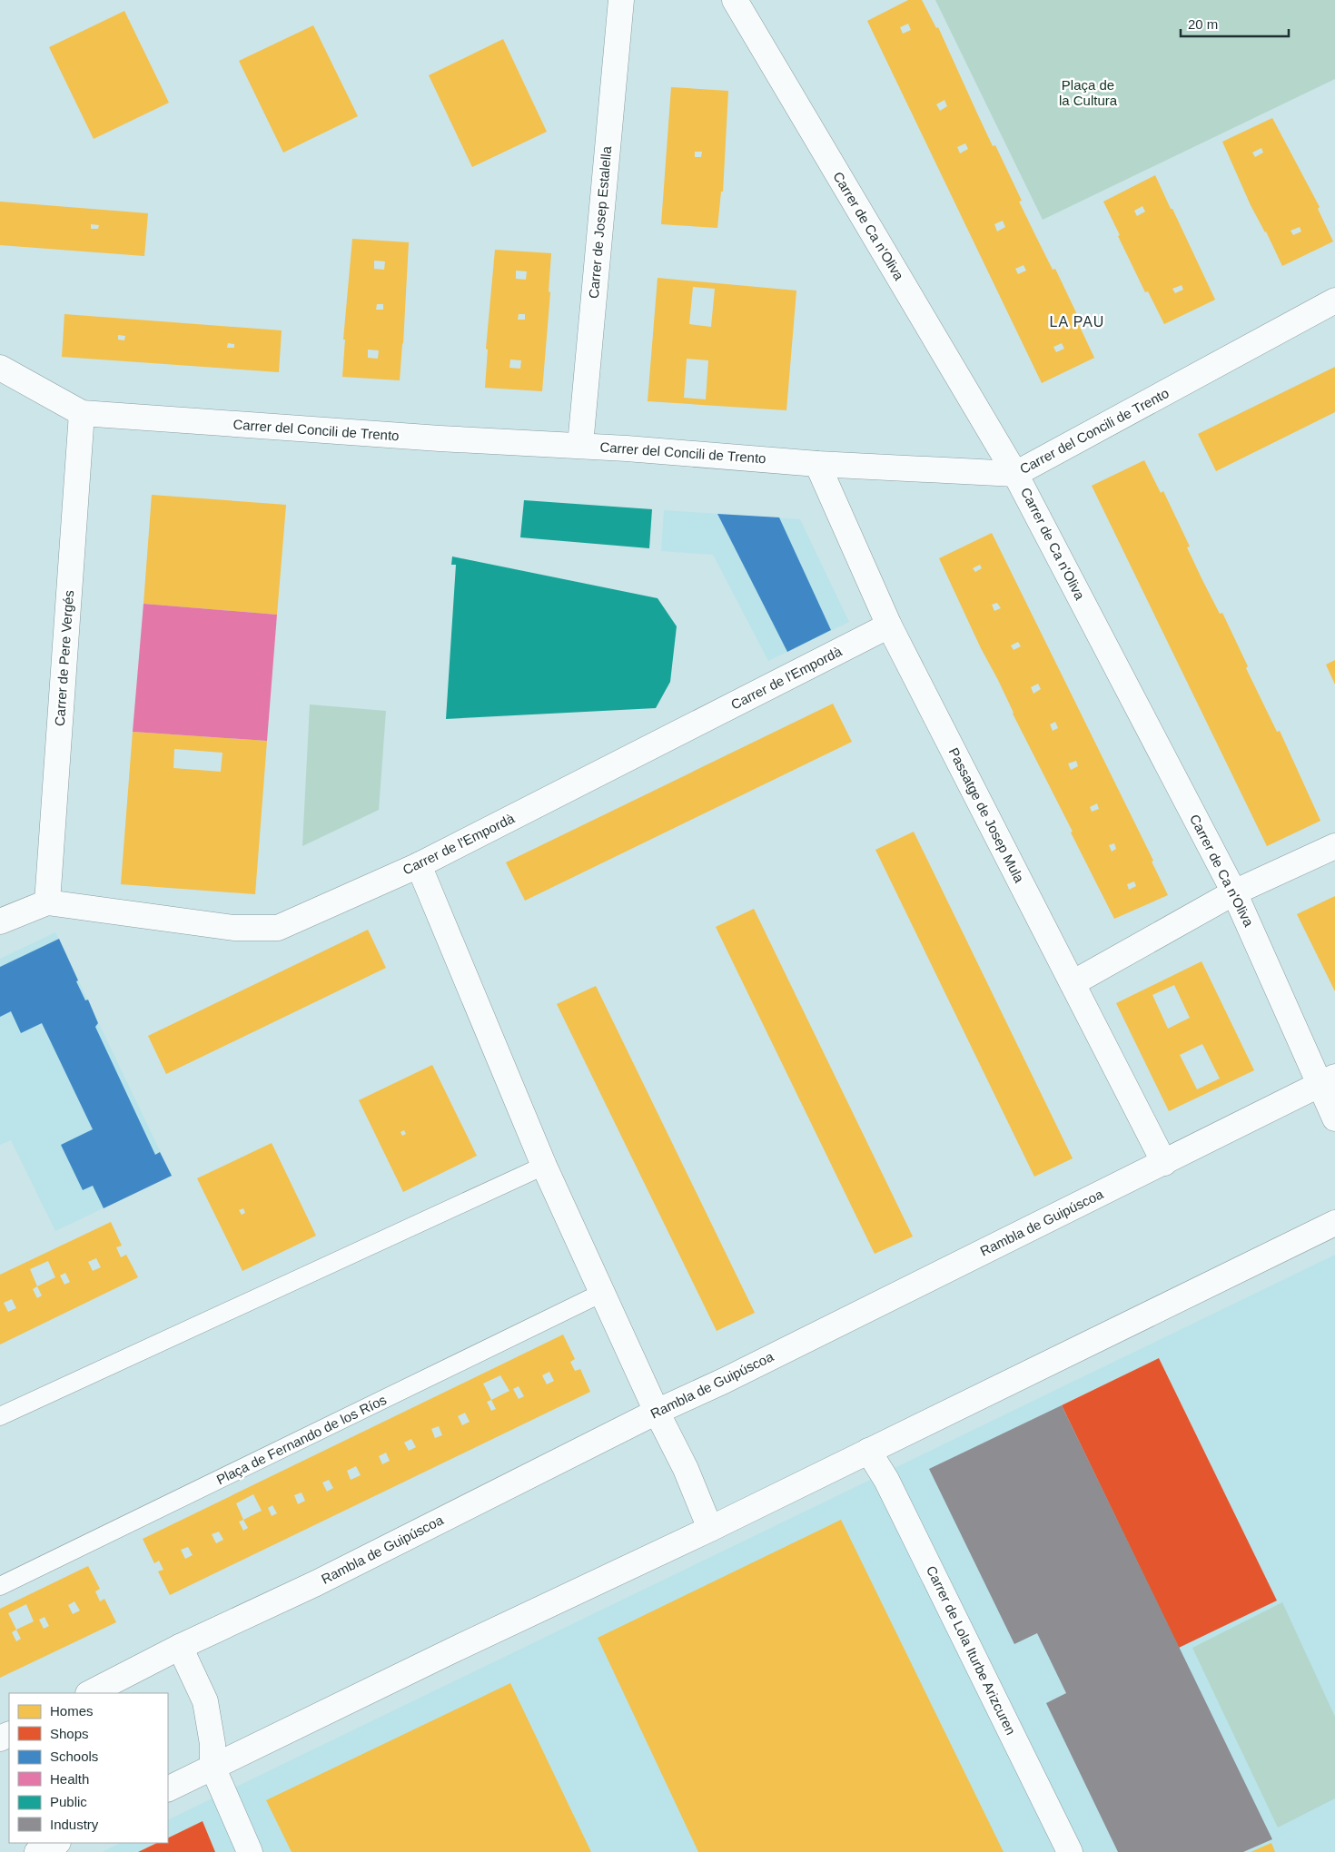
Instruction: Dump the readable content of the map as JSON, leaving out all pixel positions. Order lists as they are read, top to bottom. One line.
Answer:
{"streets":{"street":["Carrer de Josep Estalella","Carrer de Ca n'Oliva","Carrer del Concili de Trento","Carrer de Pere Vergés","Carrer de l'Empordà","Passatge de Josep Mula","Rambla de Guipúscoa","Carrer de Lola Iturbe Arizcuren"],"lane":["Plaça de Fernando de los Ríos"]},"crossings":[["Carrer de Josep Estalella","Carrer del Concili de Trento"],["Carrer de Ca n'Oliva","Carrer del Concili de Trento"],["Carrer de Ca n'Oliva","Rambla de Guipúscoa"],["Carrer del Concili de Trento","Carrer de Pere Vergés"],["Carrer del Concili de Trento","Passatge de Josep Mula"],["Carrer de Pere Vergés","Carrer de l'Empordà"],["Carrer de l'Empordà","Passatge de Josep Mula"],["Passatge de Josep Mula","Rambla de Guipúscoa"]],"districts":["LA PAU"],"parks":["Plaça de la Cultura"],"legend":["Homes","Shops","Schools","Health","Public","Industry"],"scale_bar":"20 m"}
